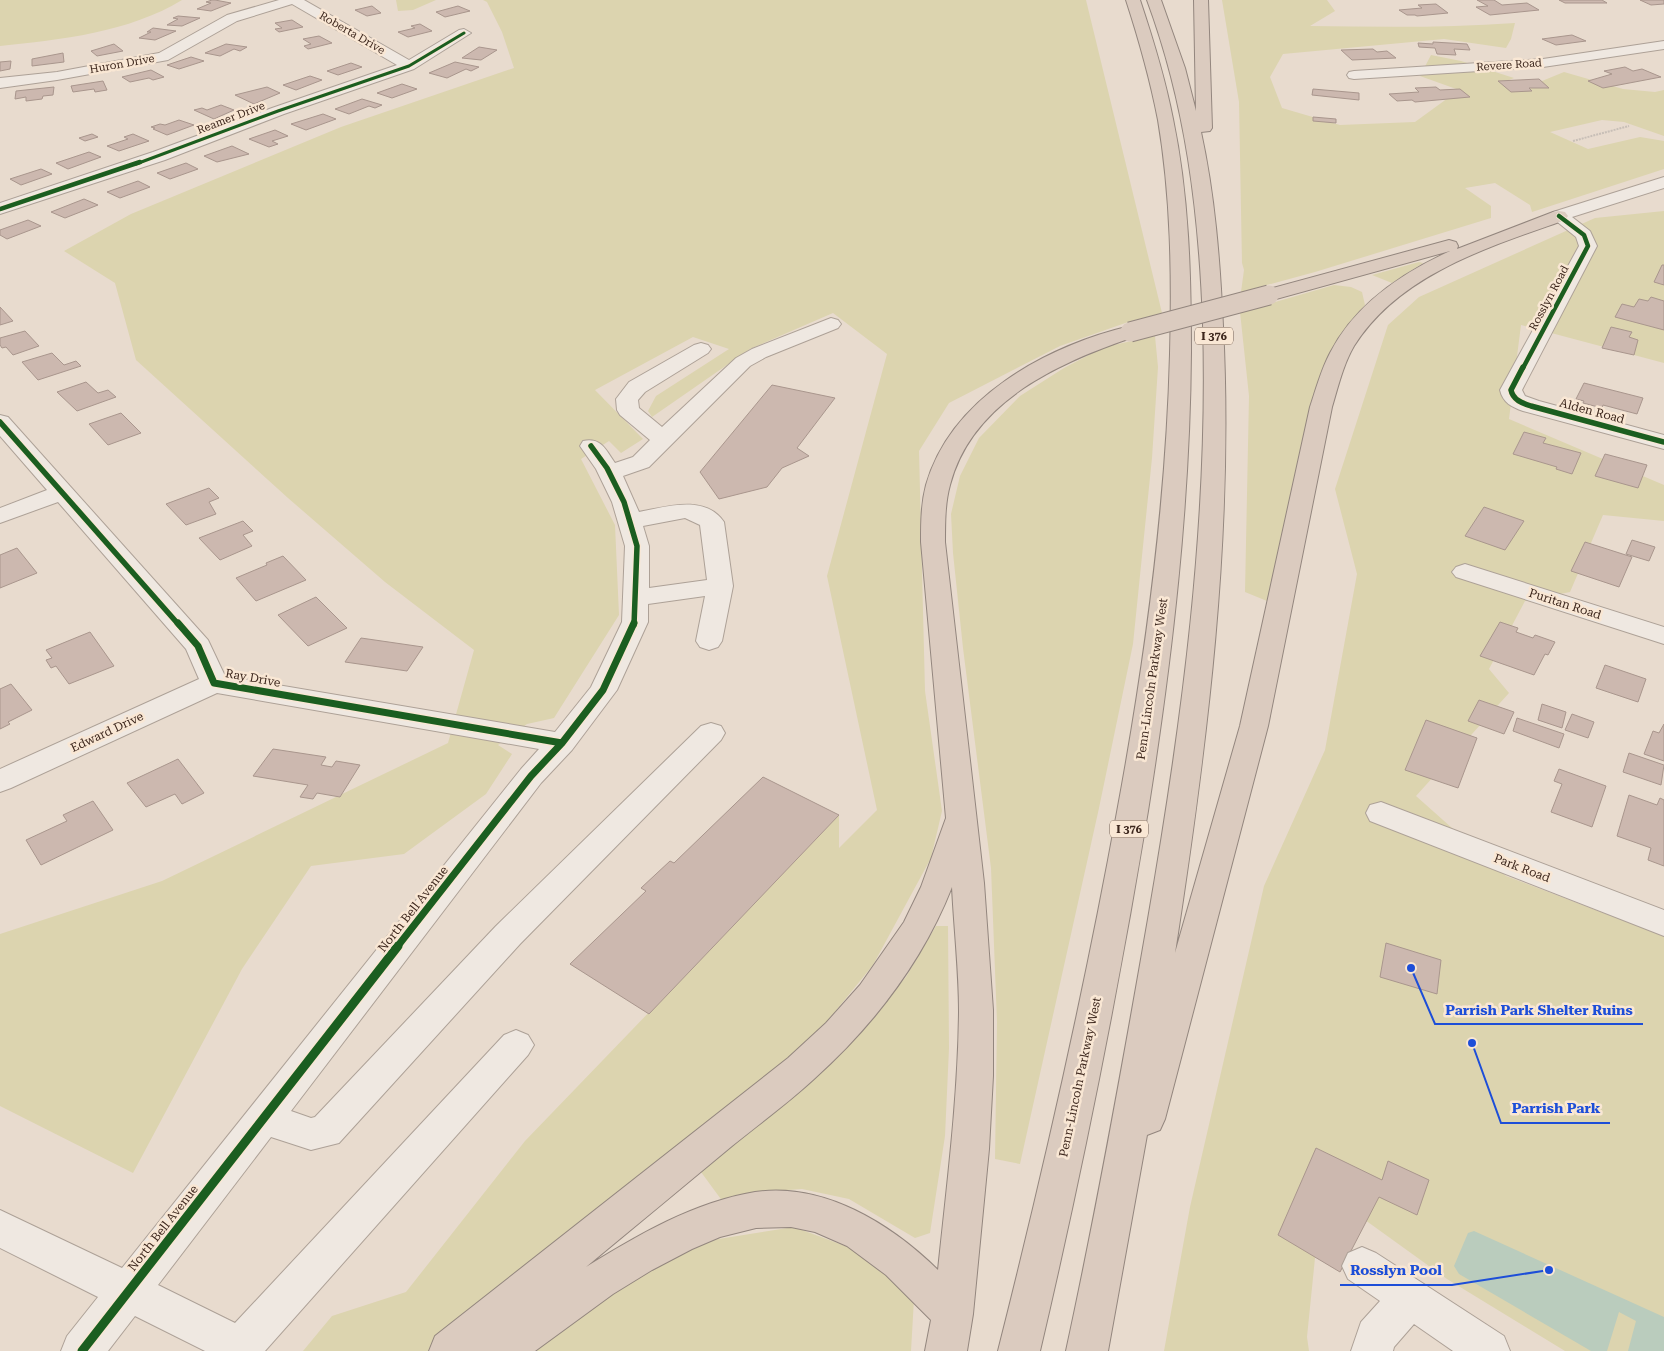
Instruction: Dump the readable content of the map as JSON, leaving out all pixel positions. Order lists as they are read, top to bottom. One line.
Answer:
{"streets":{"highway":["I 376","Penn-Lincoln Parkway West"],"street":["Roberta Drive","Huron Drive","Revere Road","Reamer Drive","Rosslyn Road","Alden Road","Puritan Road","Ray Drive","Edward Drive","Park Road","North Bell Avenue"]},"crossings":[["Roberta Drive","Huron Drive"],["Roberta Drive","Reamer Drive"],["Rosslyn Road","Alden Road"],["Ray Drive","Edward Drive"],["Ray Drive","North Bell Avenue"]],"places":["Parrish Park Shelter Ruins","Parrish Park","Rosslyn Pool"]}
